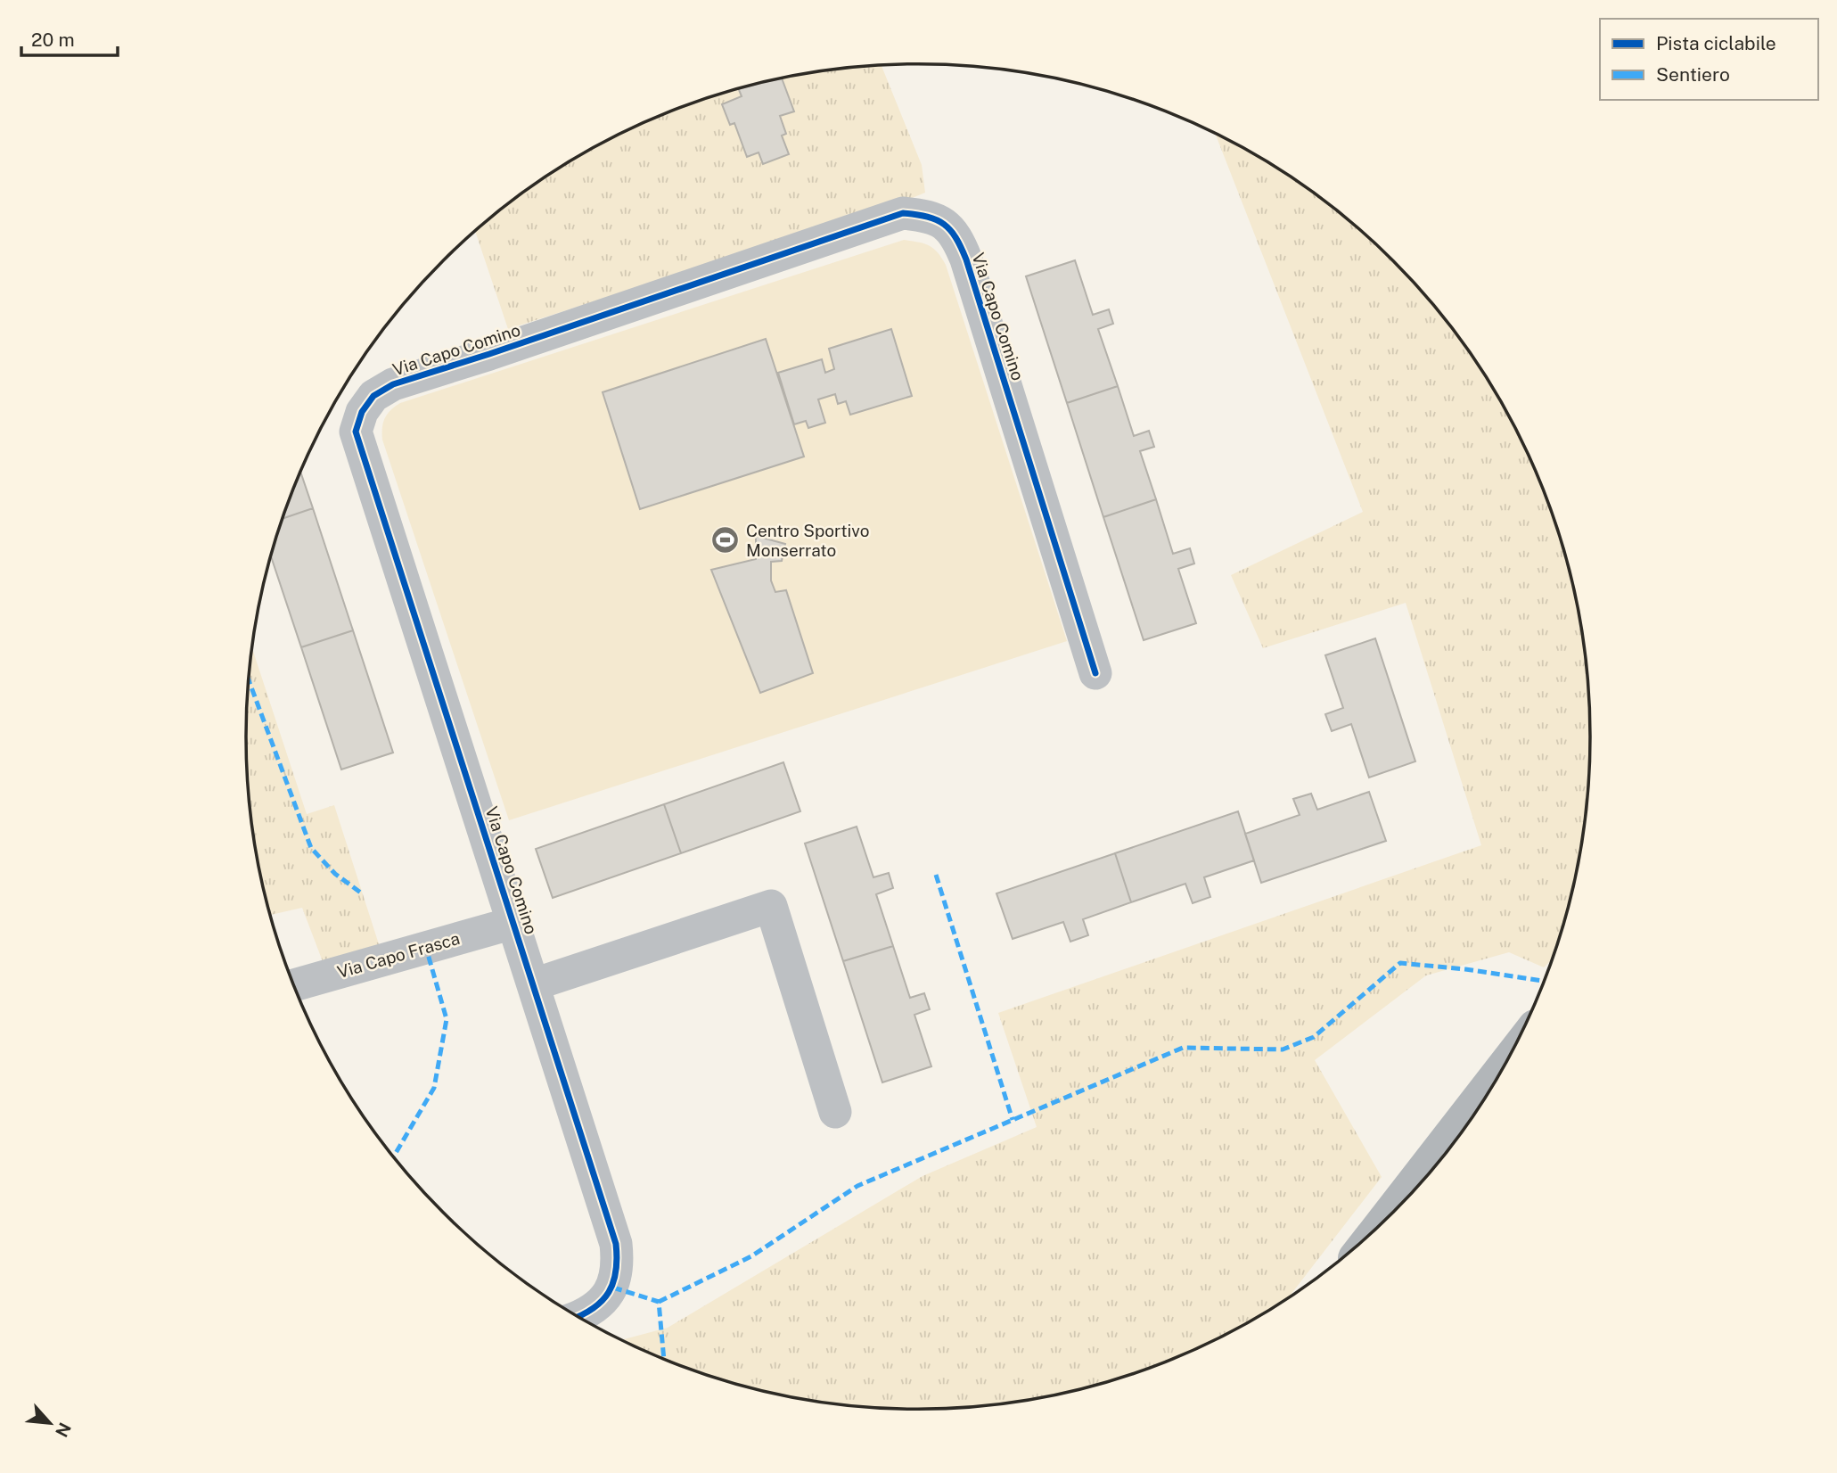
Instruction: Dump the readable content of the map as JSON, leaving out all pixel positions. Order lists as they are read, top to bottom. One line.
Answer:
{"streets":{"street":["Via Capo Comino","Via Capo Frasca"]},"crossings":[["Via Capo Comino","Via Capo Frasca"]],"places":{"sports":["Centro Sportivo Monserrato"]},"legend":["Pista ciclabile","Sentiero"],"scale_bar":"20 m","north":"bottom right"}
